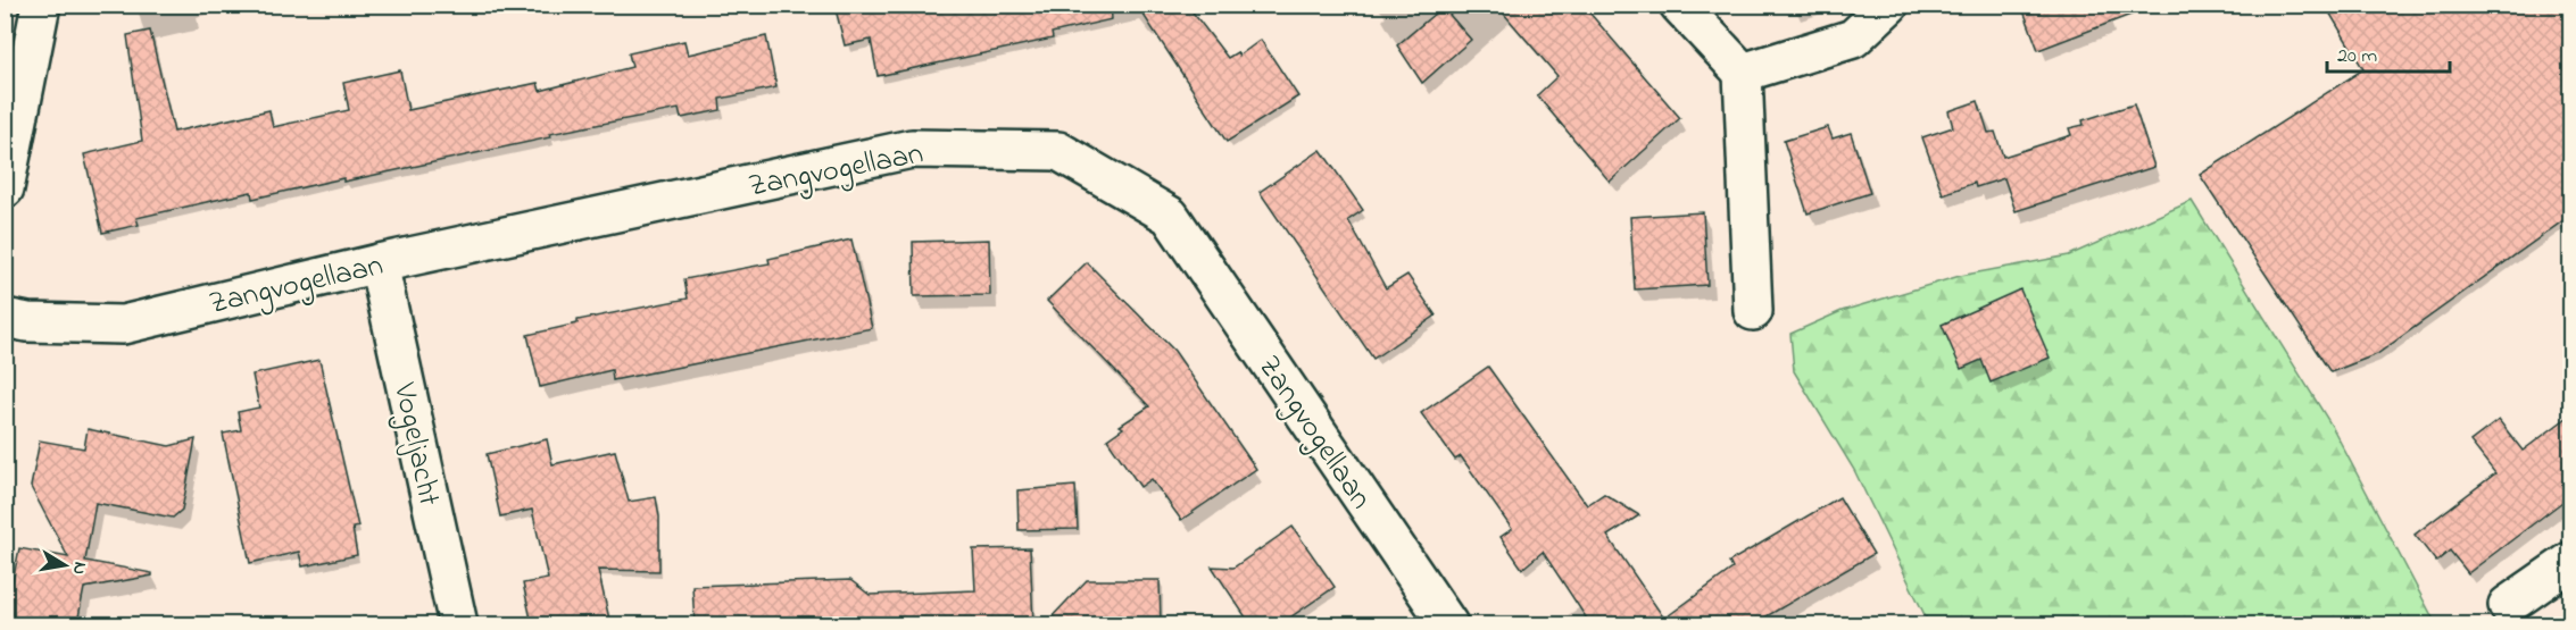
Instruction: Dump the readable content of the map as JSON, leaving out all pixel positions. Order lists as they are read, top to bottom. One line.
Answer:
{"streets":{"street":["Zangvogellaan","Vogeljacht"]},"crossings":[["Zangvogellaan","Vogeljacht"]],"scale_bar":"20 m","north":"right"}
